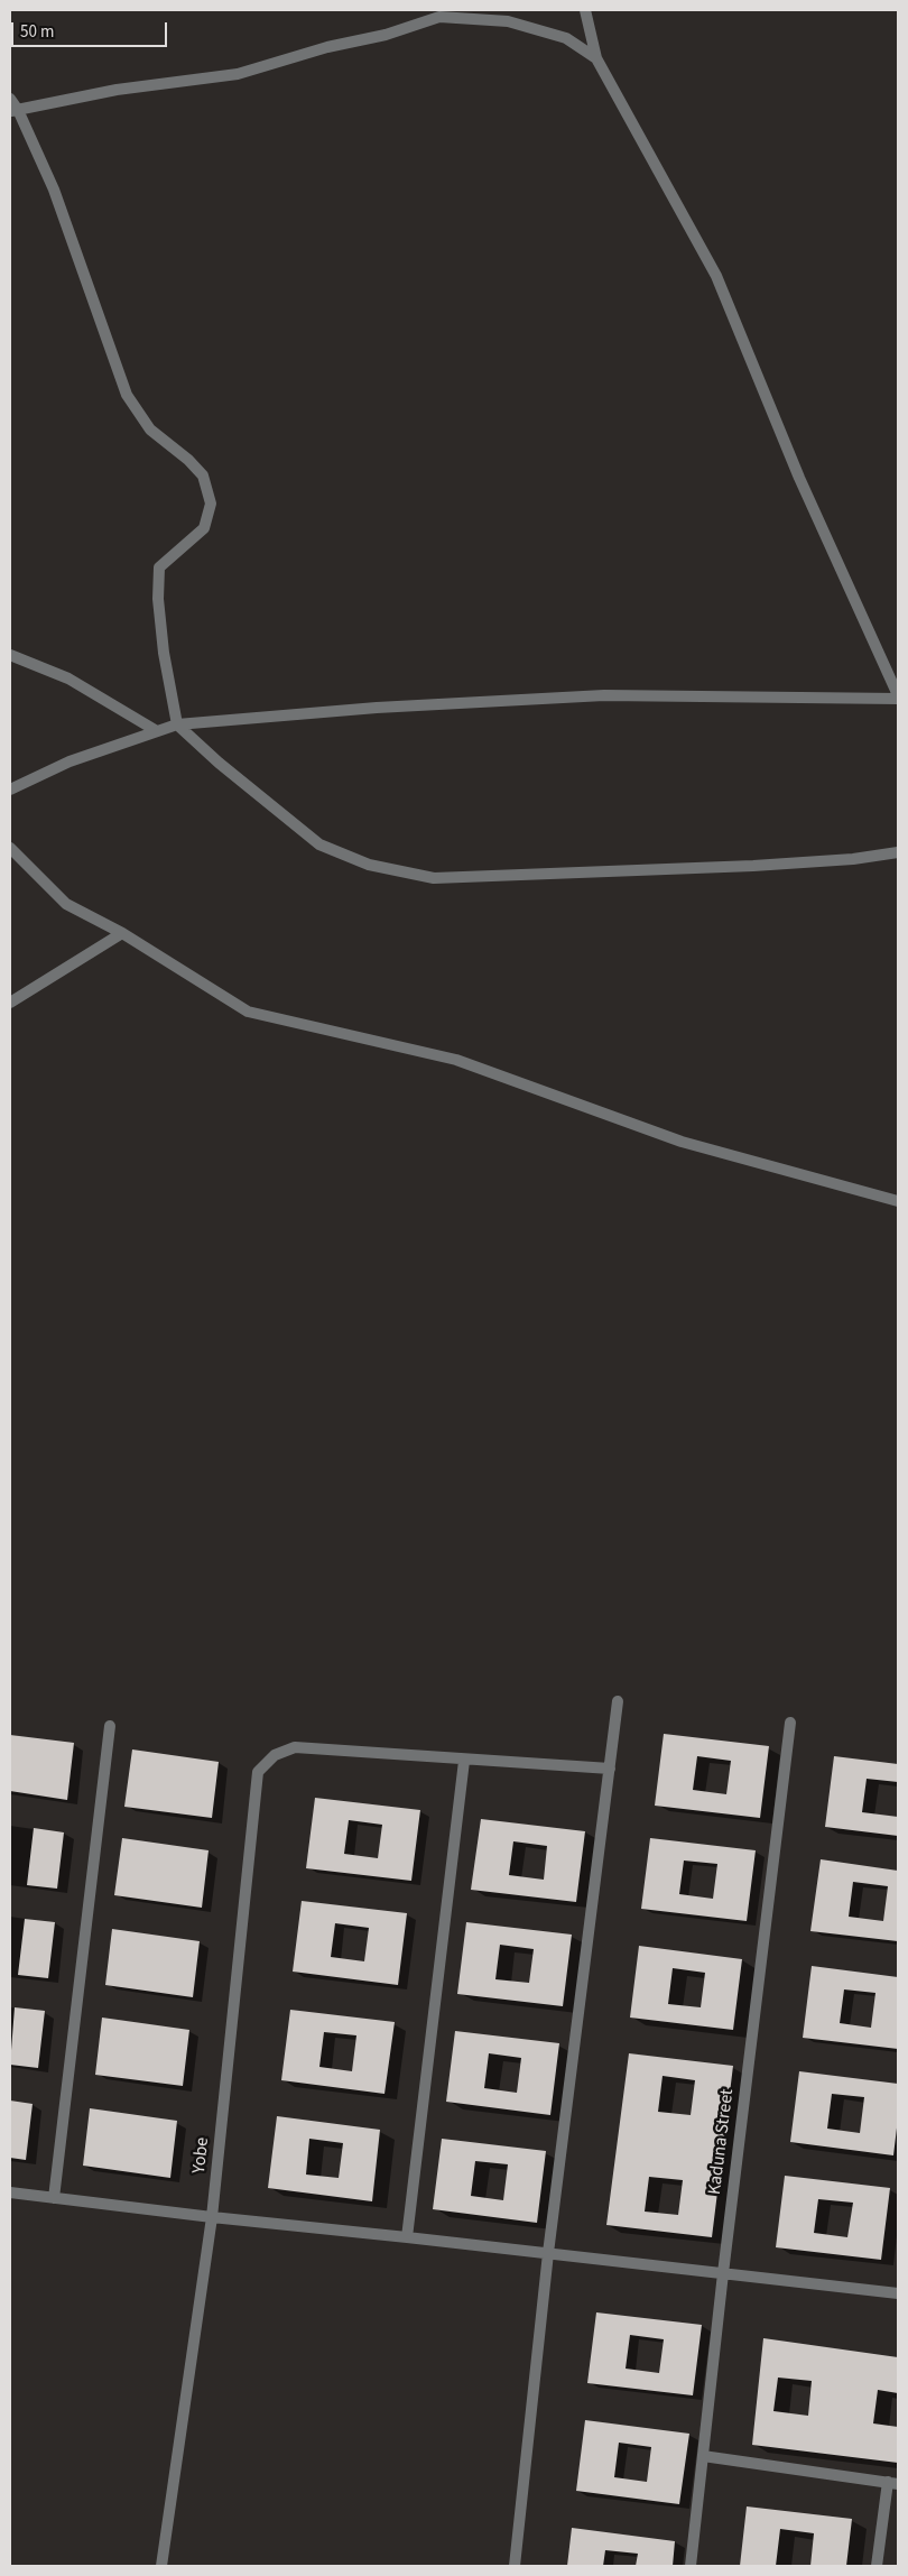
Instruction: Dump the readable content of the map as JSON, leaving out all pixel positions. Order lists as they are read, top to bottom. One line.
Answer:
{"streets":{"street":["Kaduna Street","Yobe"]},"scale_bar":"50 m"}
